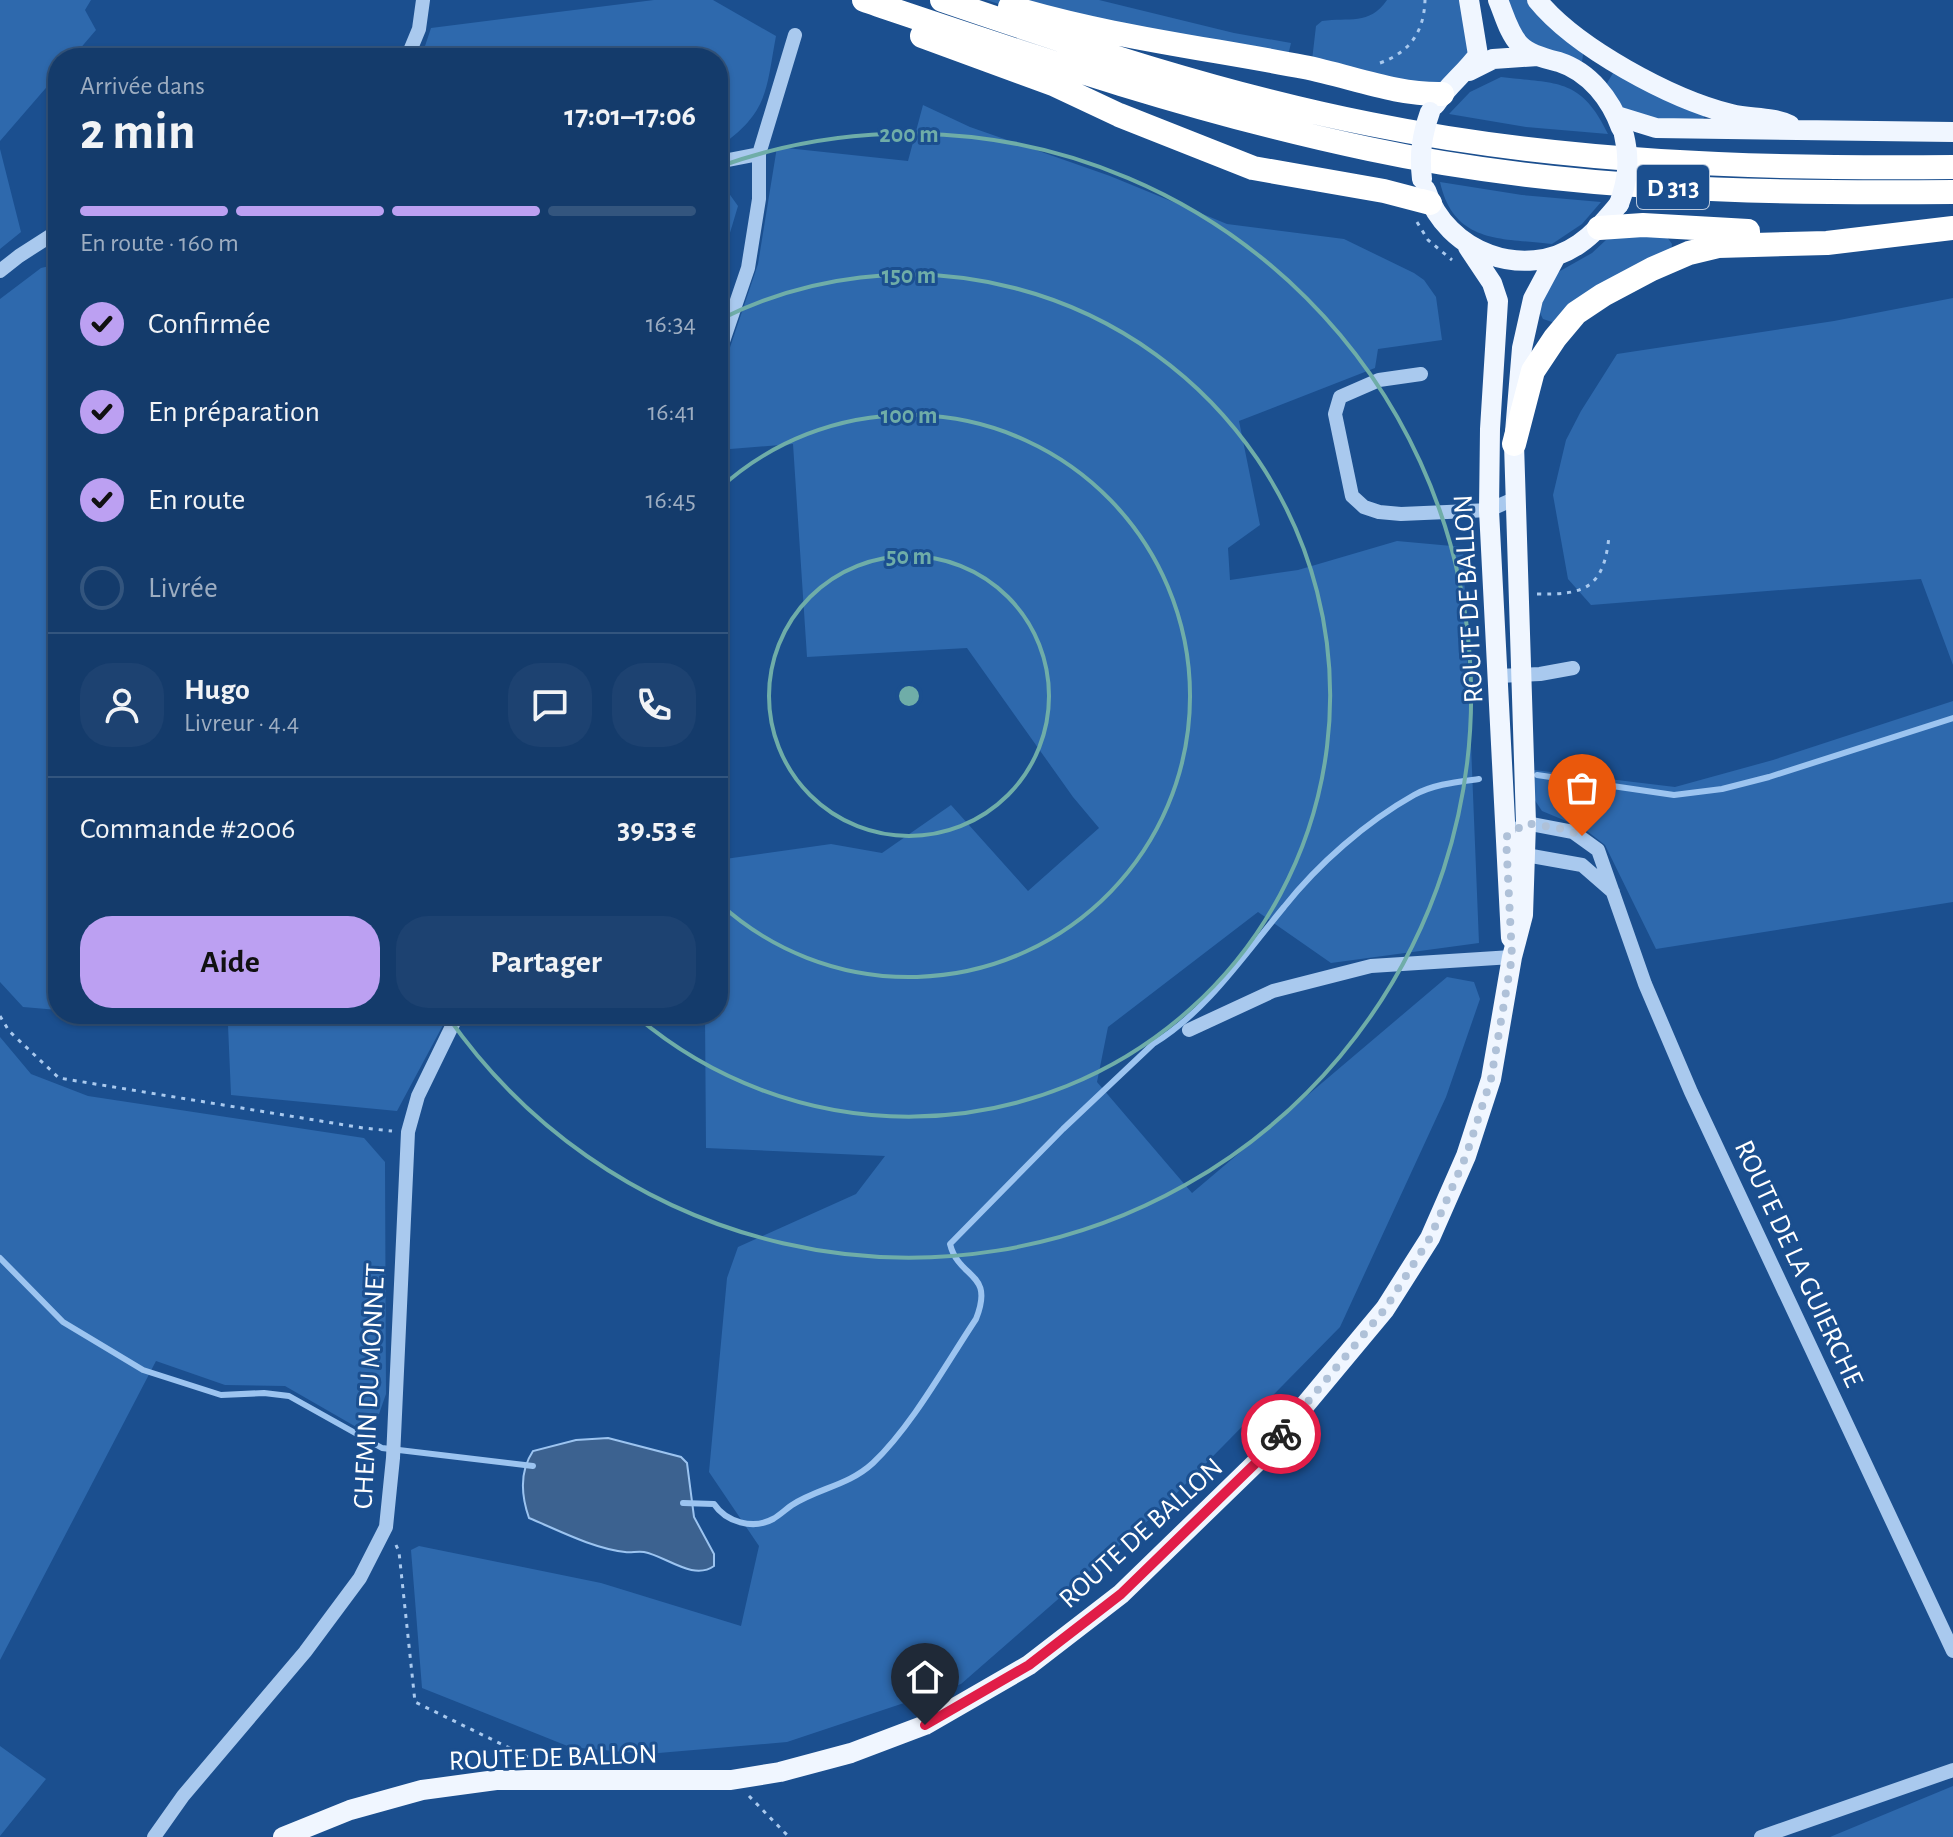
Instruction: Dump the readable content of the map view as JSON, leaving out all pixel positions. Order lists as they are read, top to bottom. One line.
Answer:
{"streets":{"highway":["D 313"],"main road":["ROUTE DE BALLON"],"street":["ROUTE DE LA GUIERCHE","CHEMIN DU MONNET"]},"crossings":[["ROUTE DE BALLON","ROUTE DE LA GUIERCHE"]],"page":{"heading":["2 min","Arrivée dans","17:01–17:06"],"panel":["Hugo","Livreur · 4.4","Commande #2006","39.53 €"],"bar":"En route · 160 m","list":[["Confirmée","16:34"],["En préparation","16:41"],["En route","16:45"],"Livrée"],"buttons":["Aide","Partager"]},"rings":["200 m","150 m","100 m","50 m"]}
